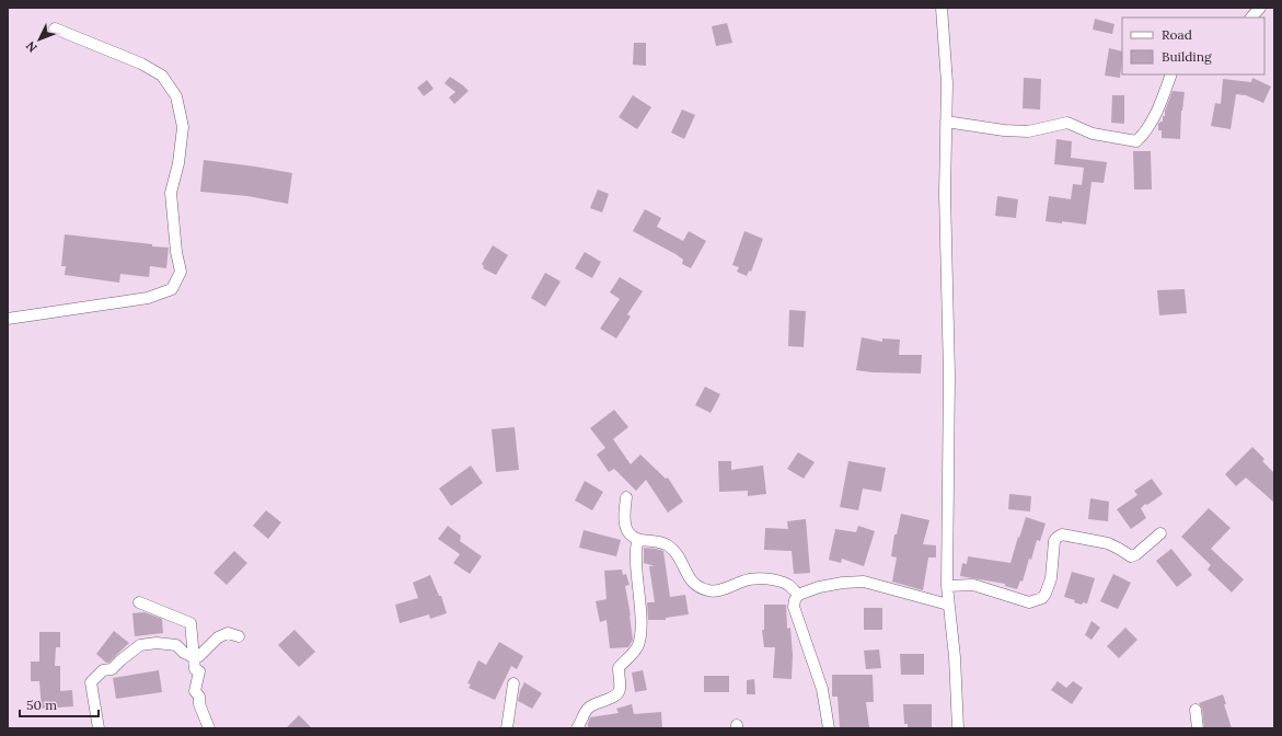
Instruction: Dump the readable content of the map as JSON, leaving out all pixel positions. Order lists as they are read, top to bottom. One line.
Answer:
{"legend":["Road","Building"],"scale_bar":"50 m","north":"bottom left"}
